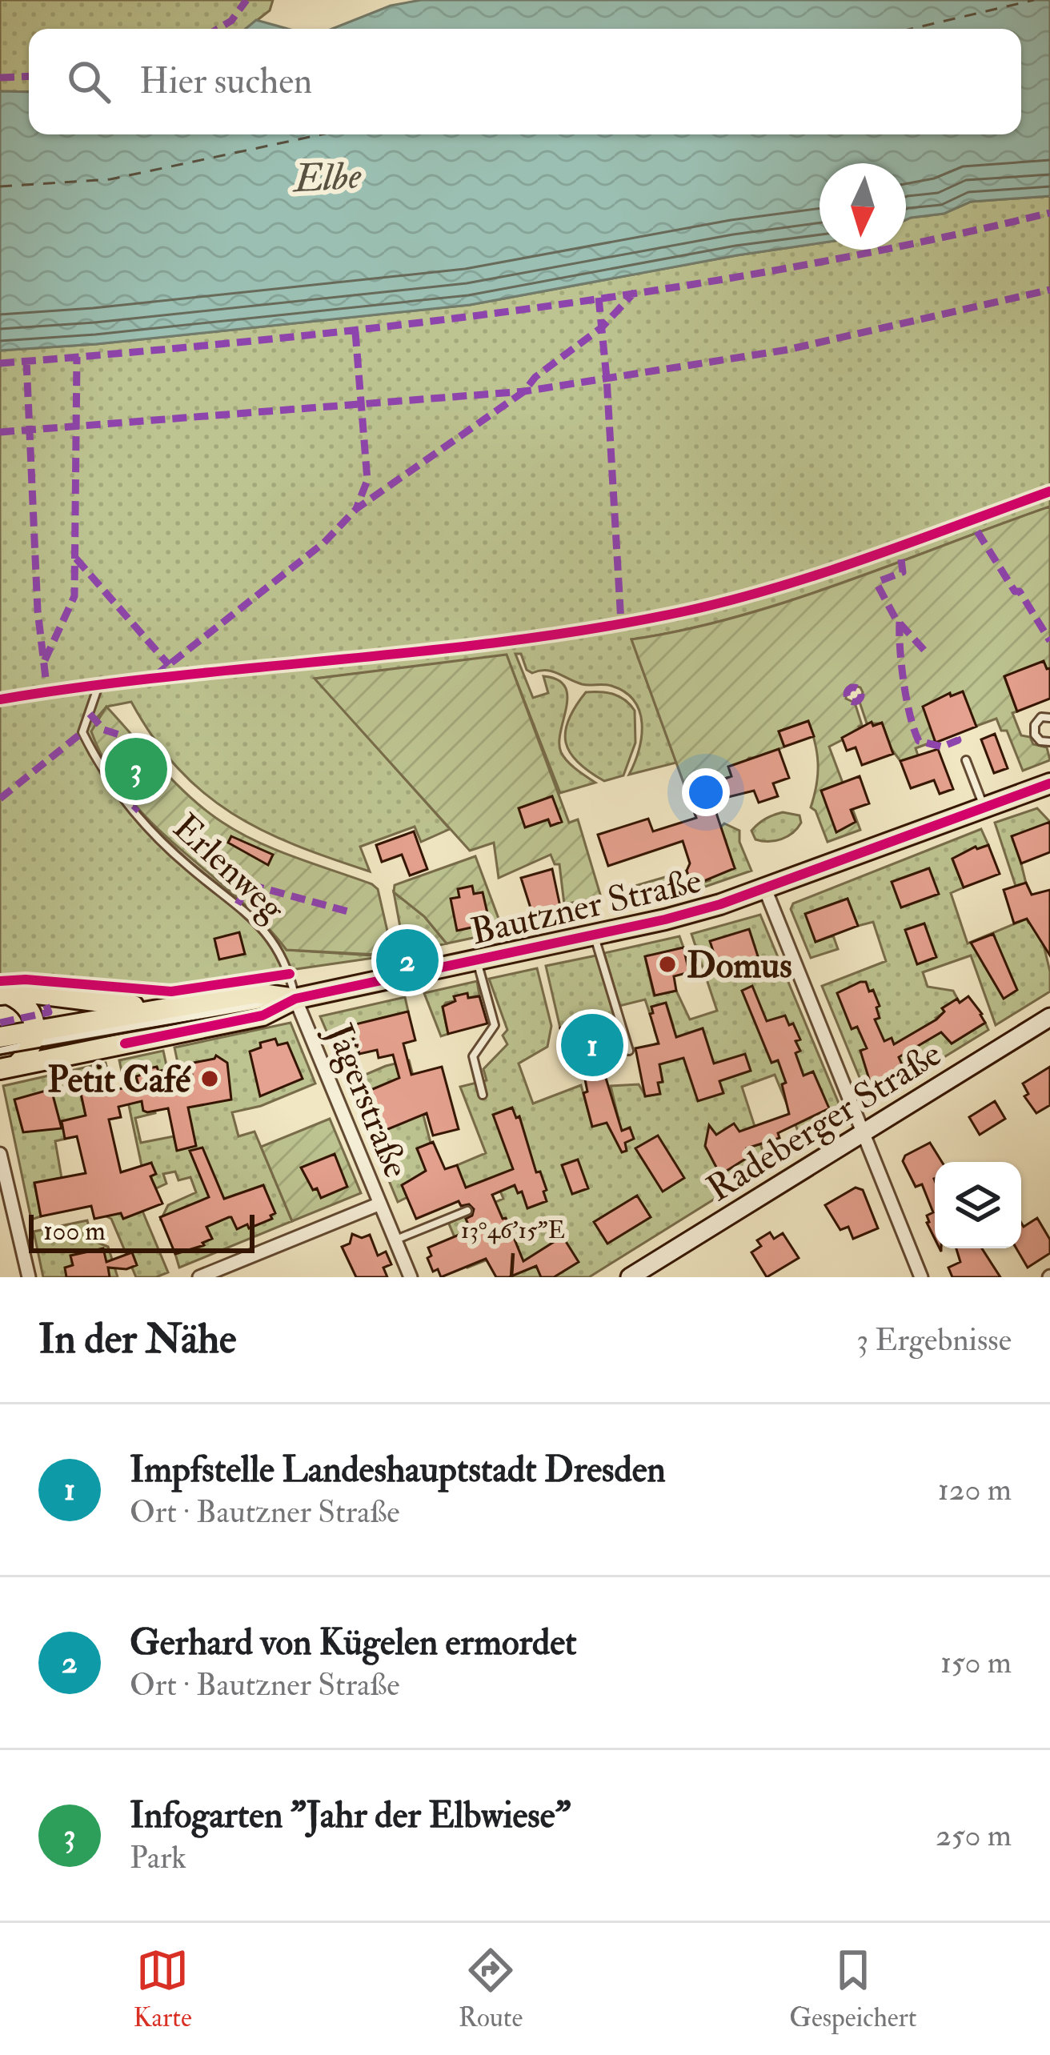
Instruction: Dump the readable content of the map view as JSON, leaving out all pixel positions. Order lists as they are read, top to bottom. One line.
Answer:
{"streets":{"main road":["Bautzner Straße"],"street":["Jägerstraße","Radeberger Straße"],"lane":["Erlenweg"]},"crossings":[["Erlenweg","Bautzner Straße"],["Erlenweg","Jägerstraße"],["Bautzner Straße","Jägerstraße"]],"water":["Elbe"],"places":["Domus","Petit Café"],"scale_bar":"100 m","north":"bottom","page":{"search":"Hier suchen","pins":["3","2","1"],"scale":"100 m","heading":["In der Nähe","3 Ergebnisse"],"list":[{"mark":"1","name":"Impfstelle Landeshauptstadt Dresden","note":"Ort · Bautzner Straße","value":"120 m"},{"mark":"2","name":"Gerhard von Kügelen ermordet","note":"Ort · Bautzner Straße","value":"150 m"},{"mark":"3","name":"Infogarten \"Jahr der Elbwiese\"","note":"Park","value":"250 m"}],"nav":["Karte","Route","Gespeichert"]},"coordinates":["13°46'15\"E"]}
